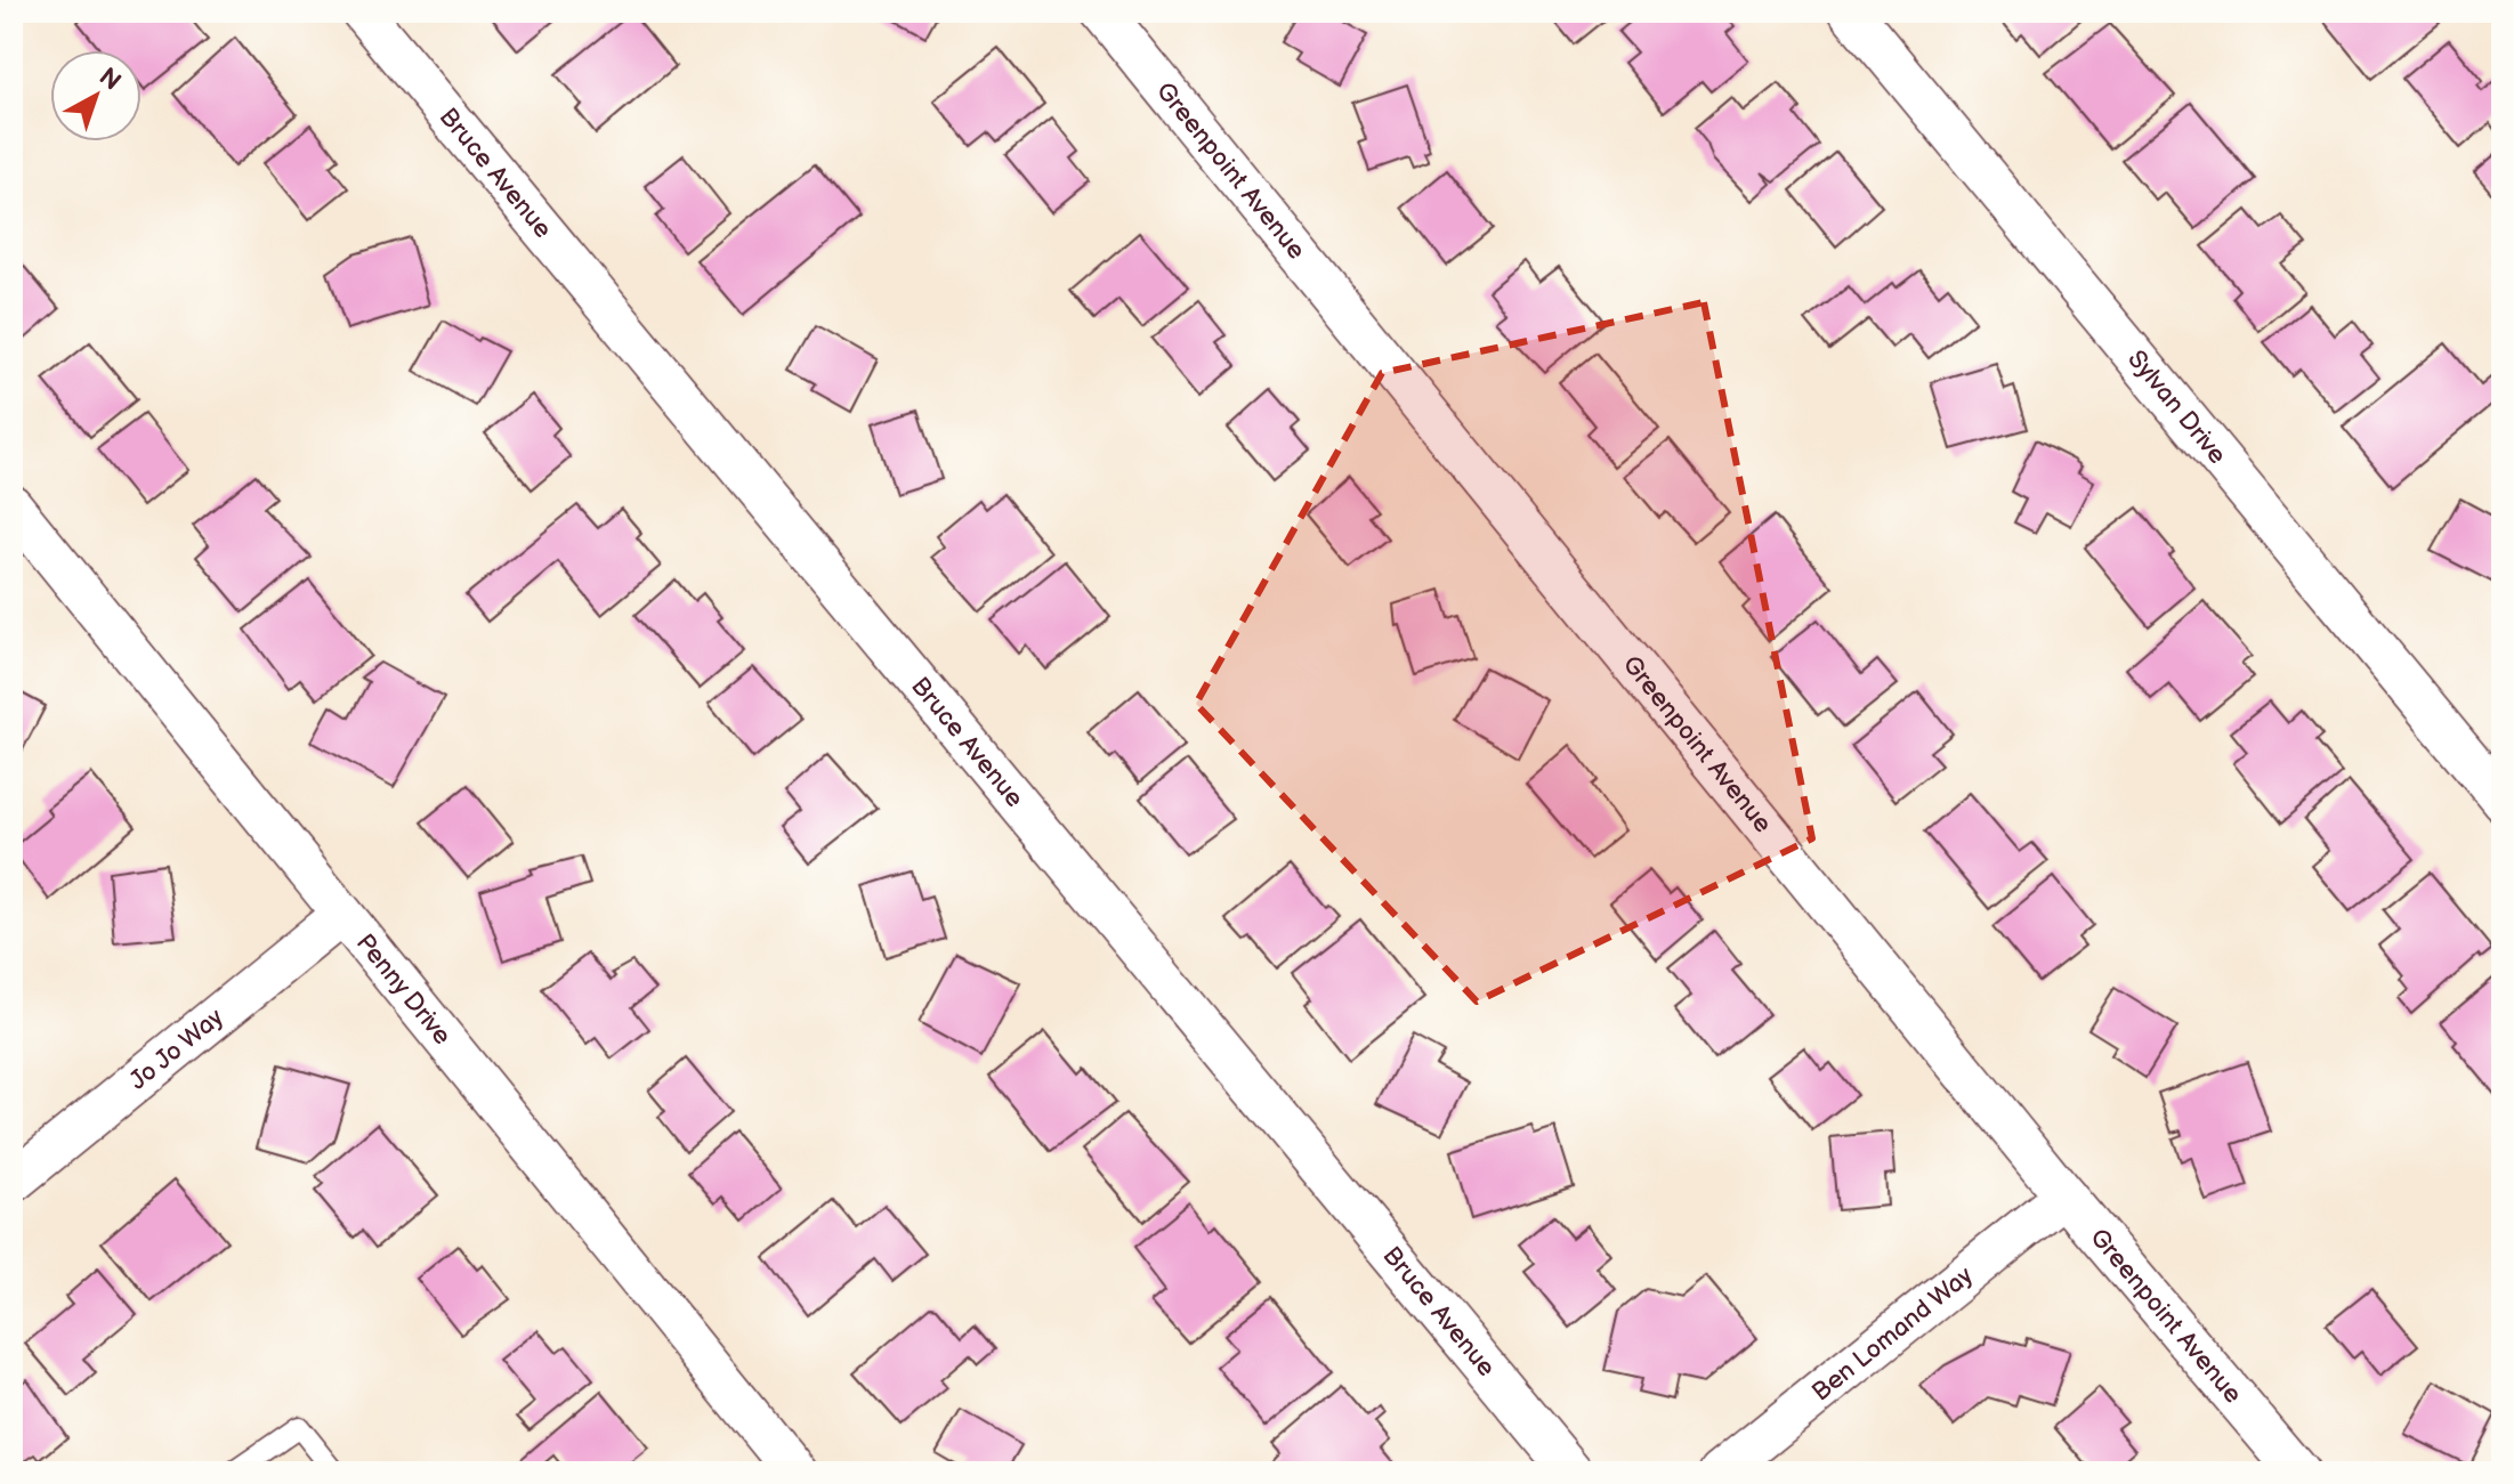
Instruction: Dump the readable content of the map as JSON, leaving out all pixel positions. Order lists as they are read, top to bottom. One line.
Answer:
{"streets":{"street":["Greenpoint Avenue","Bruce Avenue","Sylvan Drive","Penny Drive","Jo Jo Way","Ben Lomand Way"]},"crossings":[["Greenpoint Avenue","Ben Lomand Way"],["Penny Drive","Jo Jo Way"]],"north":"top right"}
